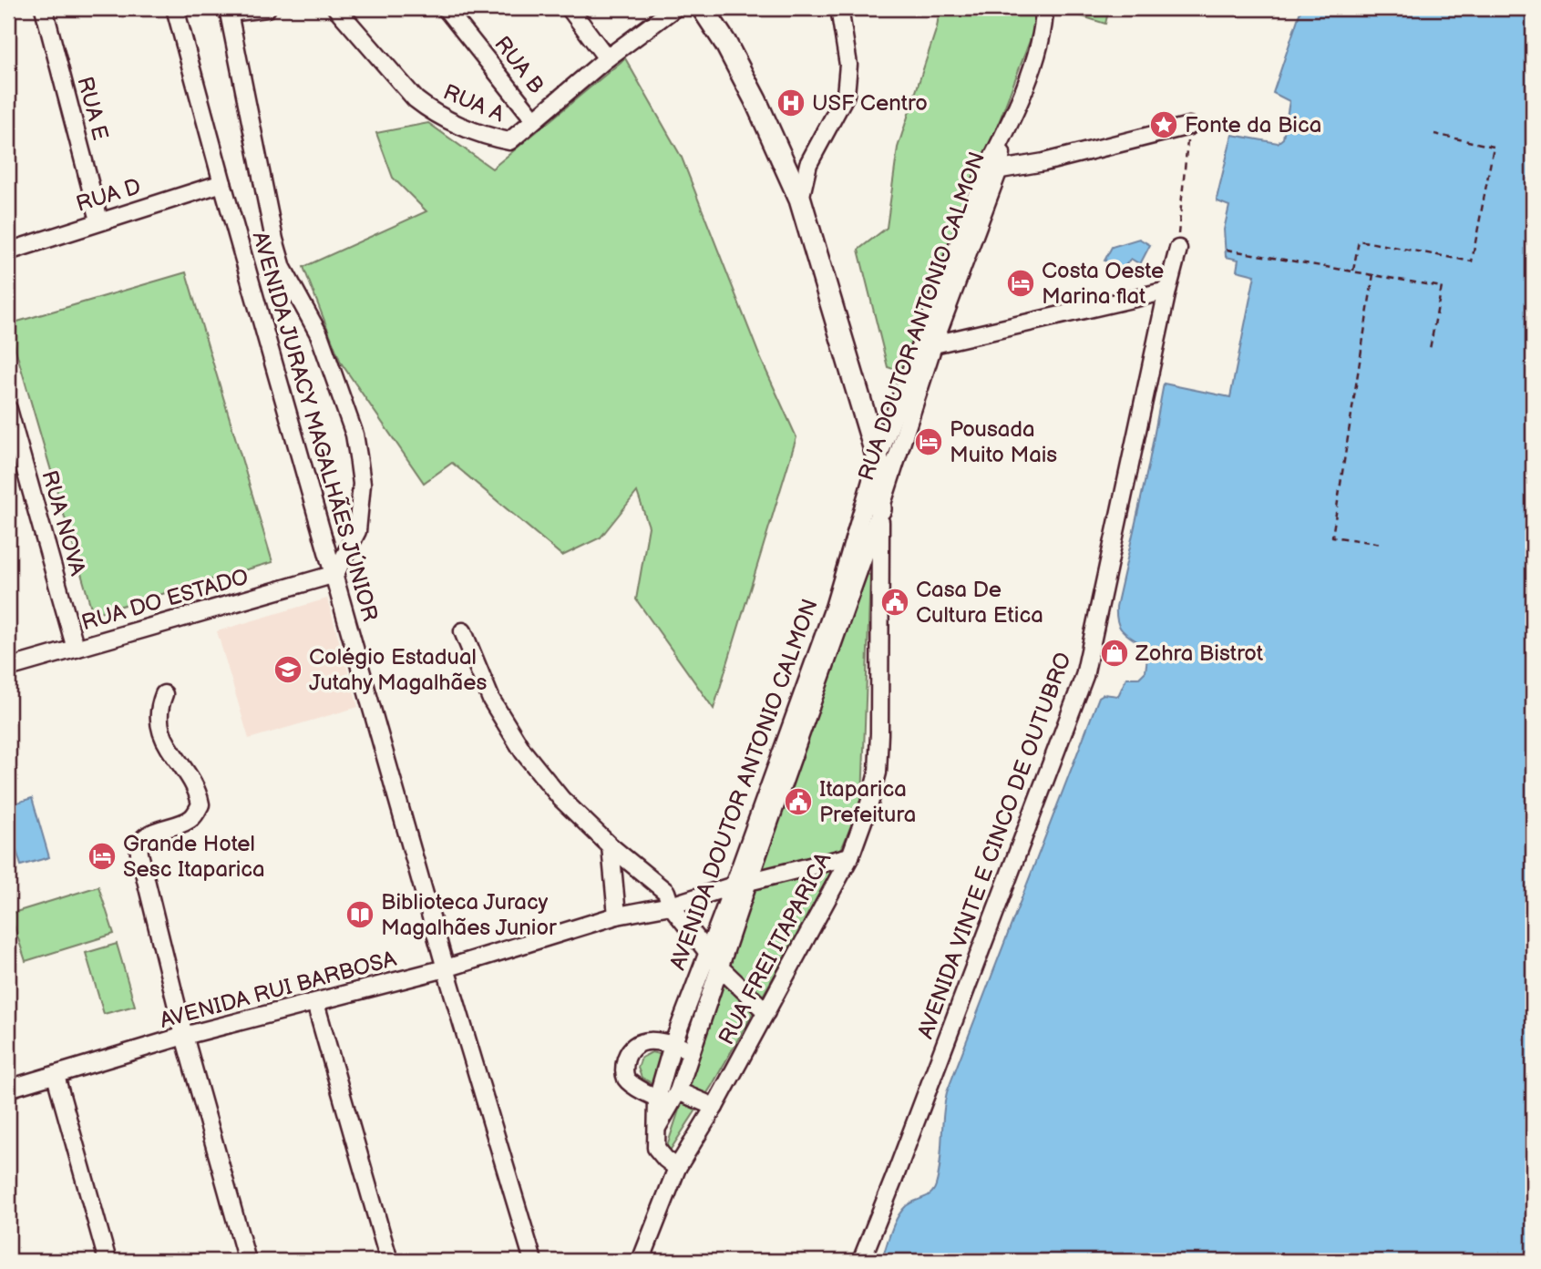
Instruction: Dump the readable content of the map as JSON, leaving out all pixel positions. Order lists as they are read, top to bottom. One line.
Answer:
{"streets":{"street":["RUA B","RUA A","RUA E","RUA D","RUA DOUTOR ANTONIO CALMON","AVENIDA JURACY MAGALHÃES JÚNIOR","RUA NOVA","RUA DO ESTADO","AVENIDA DOUTOR ANTONIO CALMON","AVENIDA VINTE E CINCO DE OUTUBRO","RUA FREI ITAPARICA","AVENIDA RUI BARBOSA"]},"crossings":[["RUA B","RUA A"],["RUA E","RUA D"],["RUA D","AVENIDA JURACY MAGALHÃES JÚNIOR"],["RUA DOUTOR ANTONIO CALMON","AVENIDA DOUTOR ANTONIO CALMON"],["RUA DOUTOR ANTONIO CALMON","RUA FREI ITAPARICA"],["AVENIDA JURACY MAGALHÃES JÚNIOR","RUA DO ESTADO"],["AVENIDA JURACY MAGALHÃES JÚNIOR","AVENIDA RUI BARBOSA"],["RUA NOVA","RUA DO ESTADO"],["AVENIDA DOUTOR ANTONIO CALMON","RUA FREI ITAPARICA"],["AVENIDA DOUTOR ANTONIO CALMON","AVENIDA RUI BARBOSA"],["RUA FREI ITAPARICA","AVENIDA RUI BARBOSA"]],"places":{"hospital":["USF Centro"],"place":["Fonte da Bica"],"hotel":["Costa Oeste Marina flat","Pousada Muito Mais","Grande Hotel Sesc Itaparica"],"public building":["Casa De Cultura Etica","Itaparica Prefeitura"],"shop":["Zohra Bistrot"],"school or university":["Colégio Estadual Jutahy Magalhães"],"library":["Biblioteca Juracy Magalhães Junior"]}}
